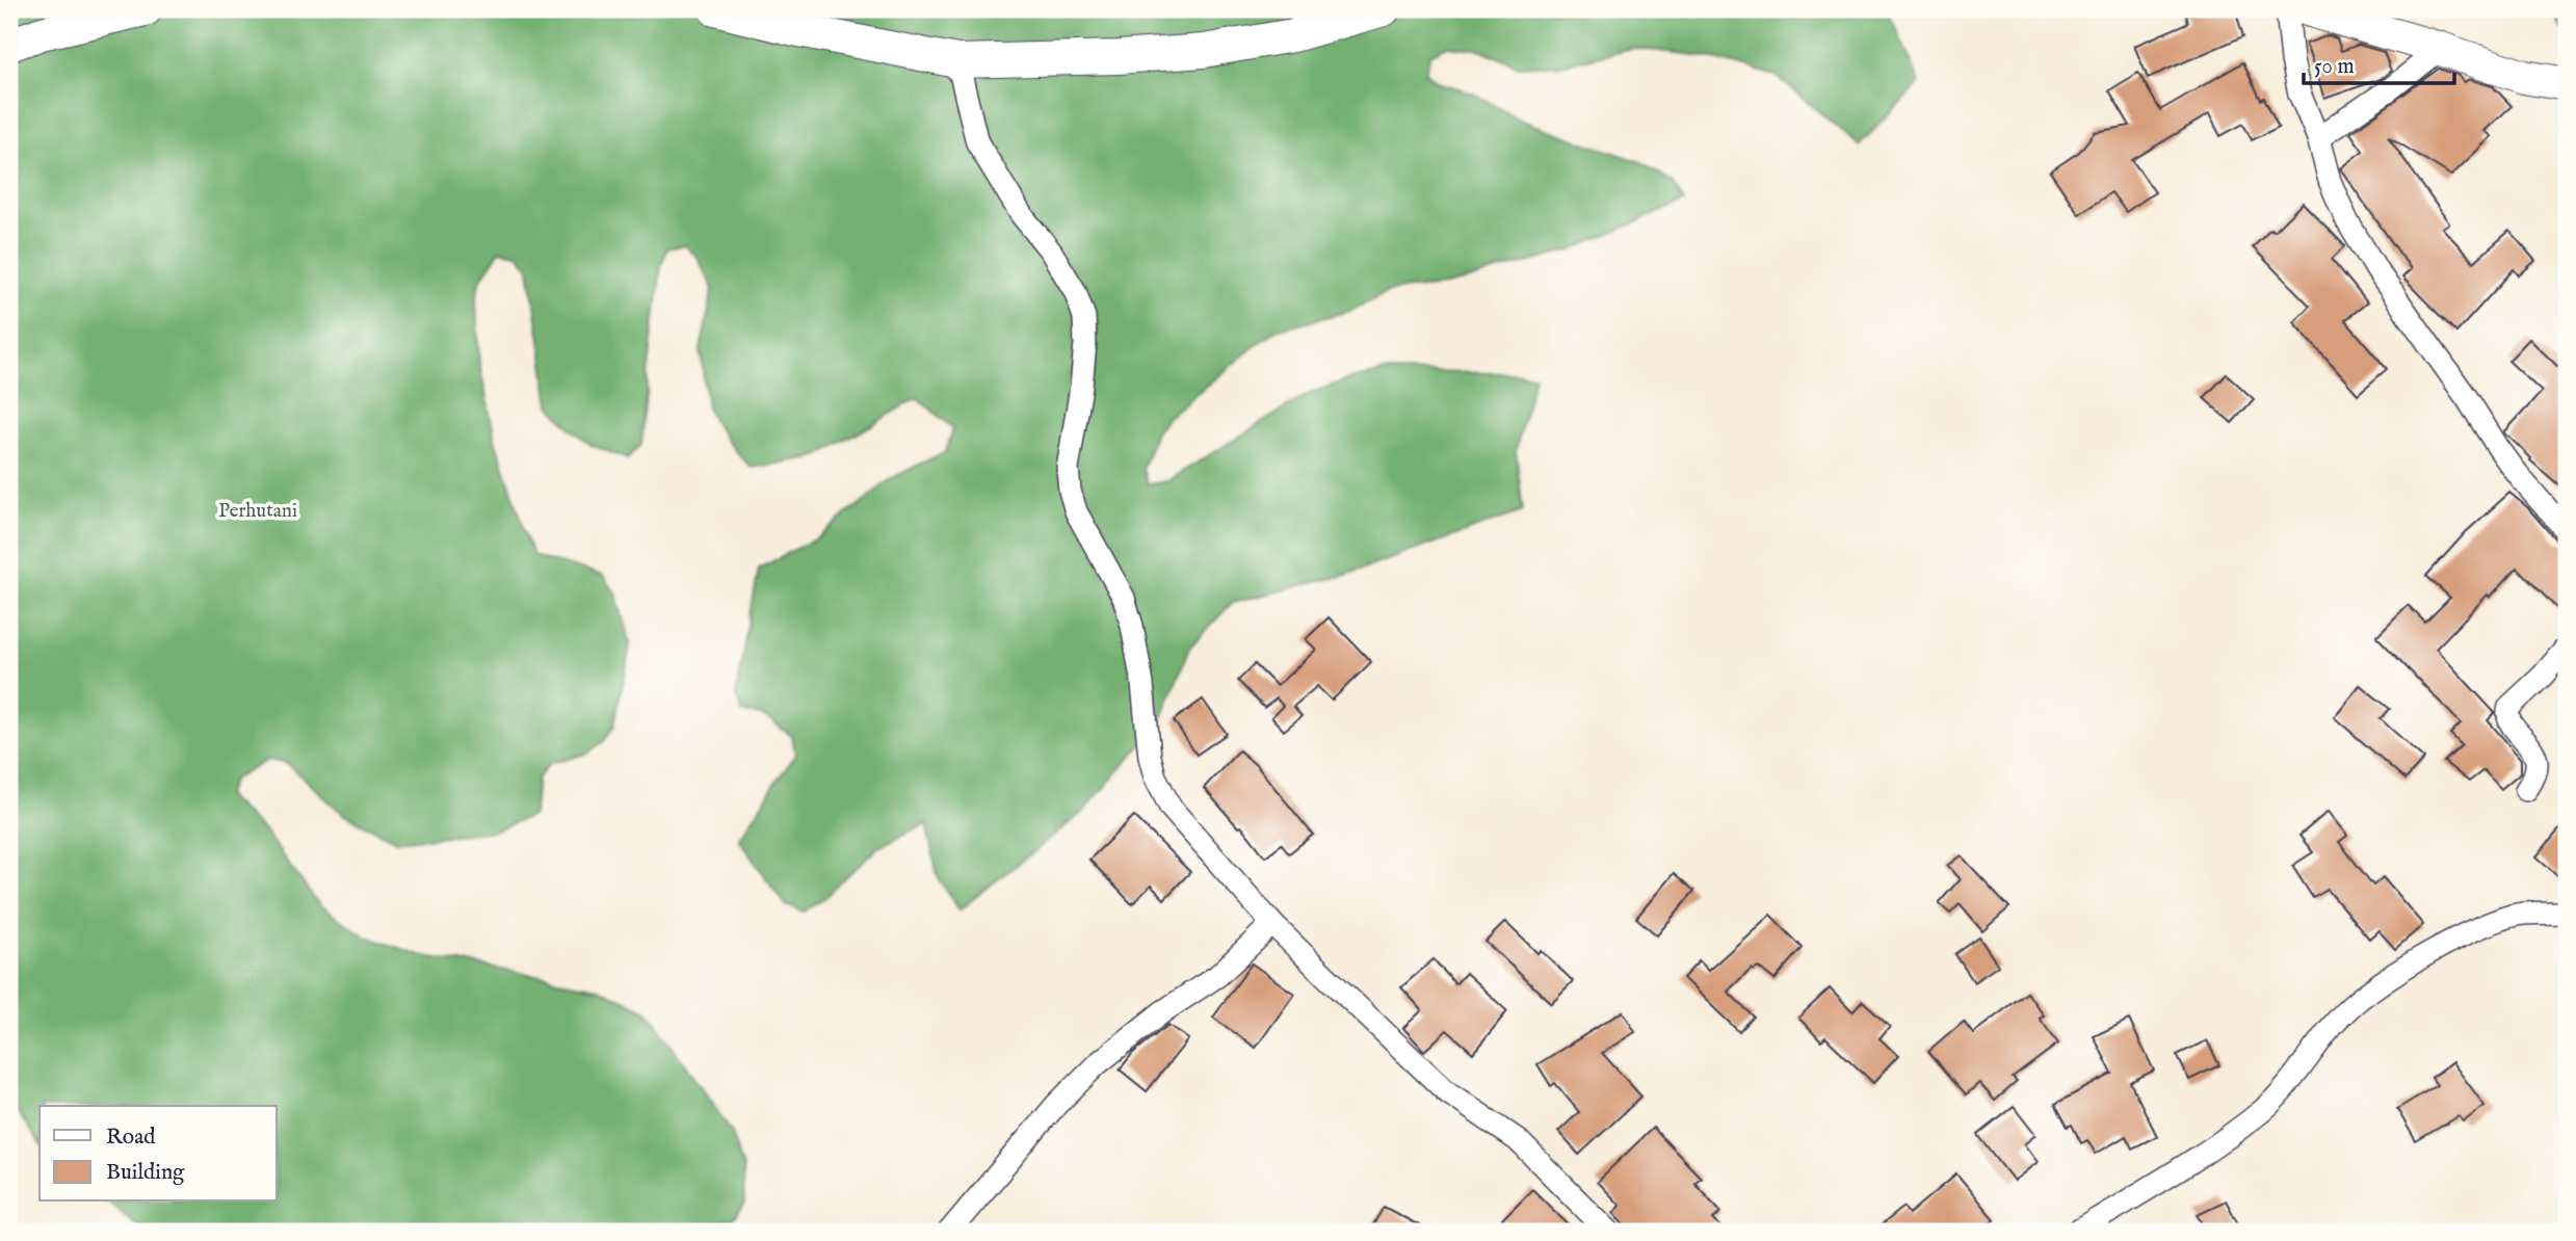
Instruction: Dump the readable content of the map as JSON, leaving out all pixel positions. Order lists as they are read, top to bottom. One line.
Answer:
{"parks":["Perhutani"],"legend":["Road","Building"],"scale_bar":"50 m"}
